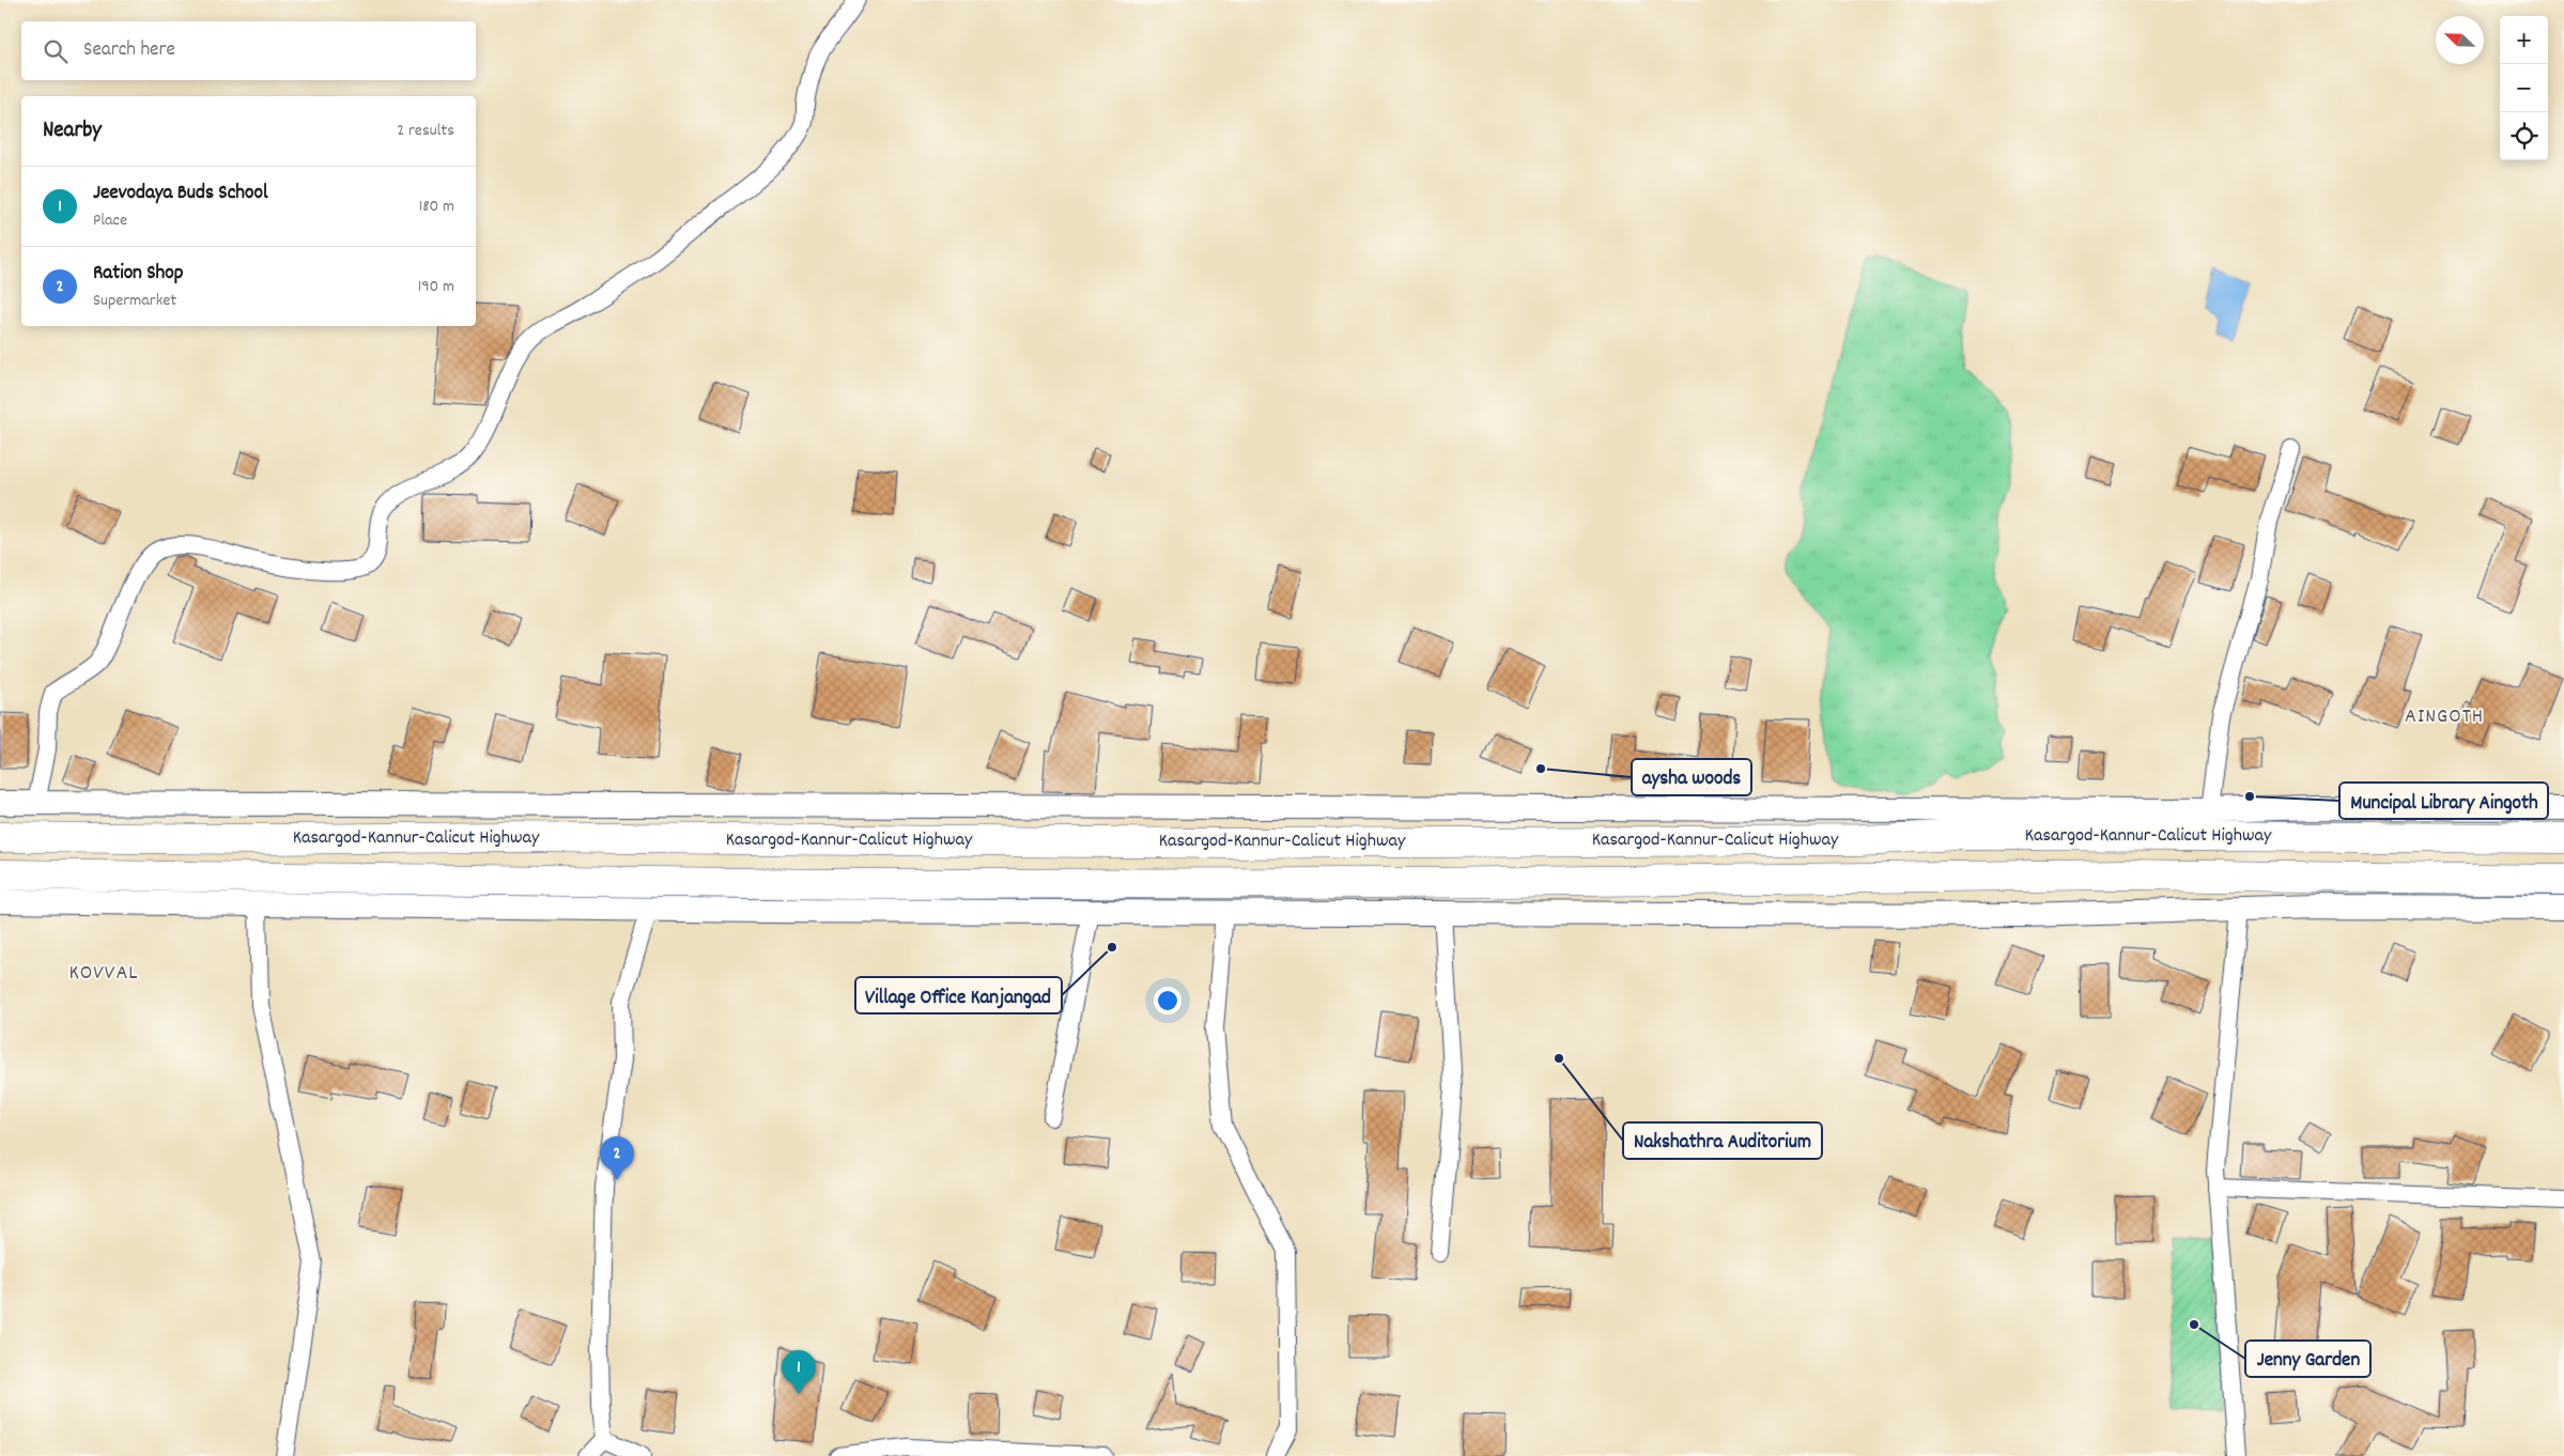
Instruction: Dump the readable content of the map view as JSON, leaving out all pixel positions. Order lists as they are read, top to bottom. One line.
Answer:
{"streets":{"highway":["Kasargod-Kannur-Calicut Highway"]},"districts":["AINGOTH","KOVVAL"],"places":["aysha woods","Muncipal Library Aingoth","Village Office Kanjangad","Nakshathra Auditorium","Jenny Garden"],"north":"top left","page":{"map_buttons":["+","−"],"search":"Search here","heading":["Nearby","2 results"],"list":[{"mark":"1","name":"Jeevodaya Buds School","note":"Place","value":"180 m"},{"mark":"2","name":"Ration Shop","note":"Supermarket","value":"190 m"}],"pins":["2","1"]}}
